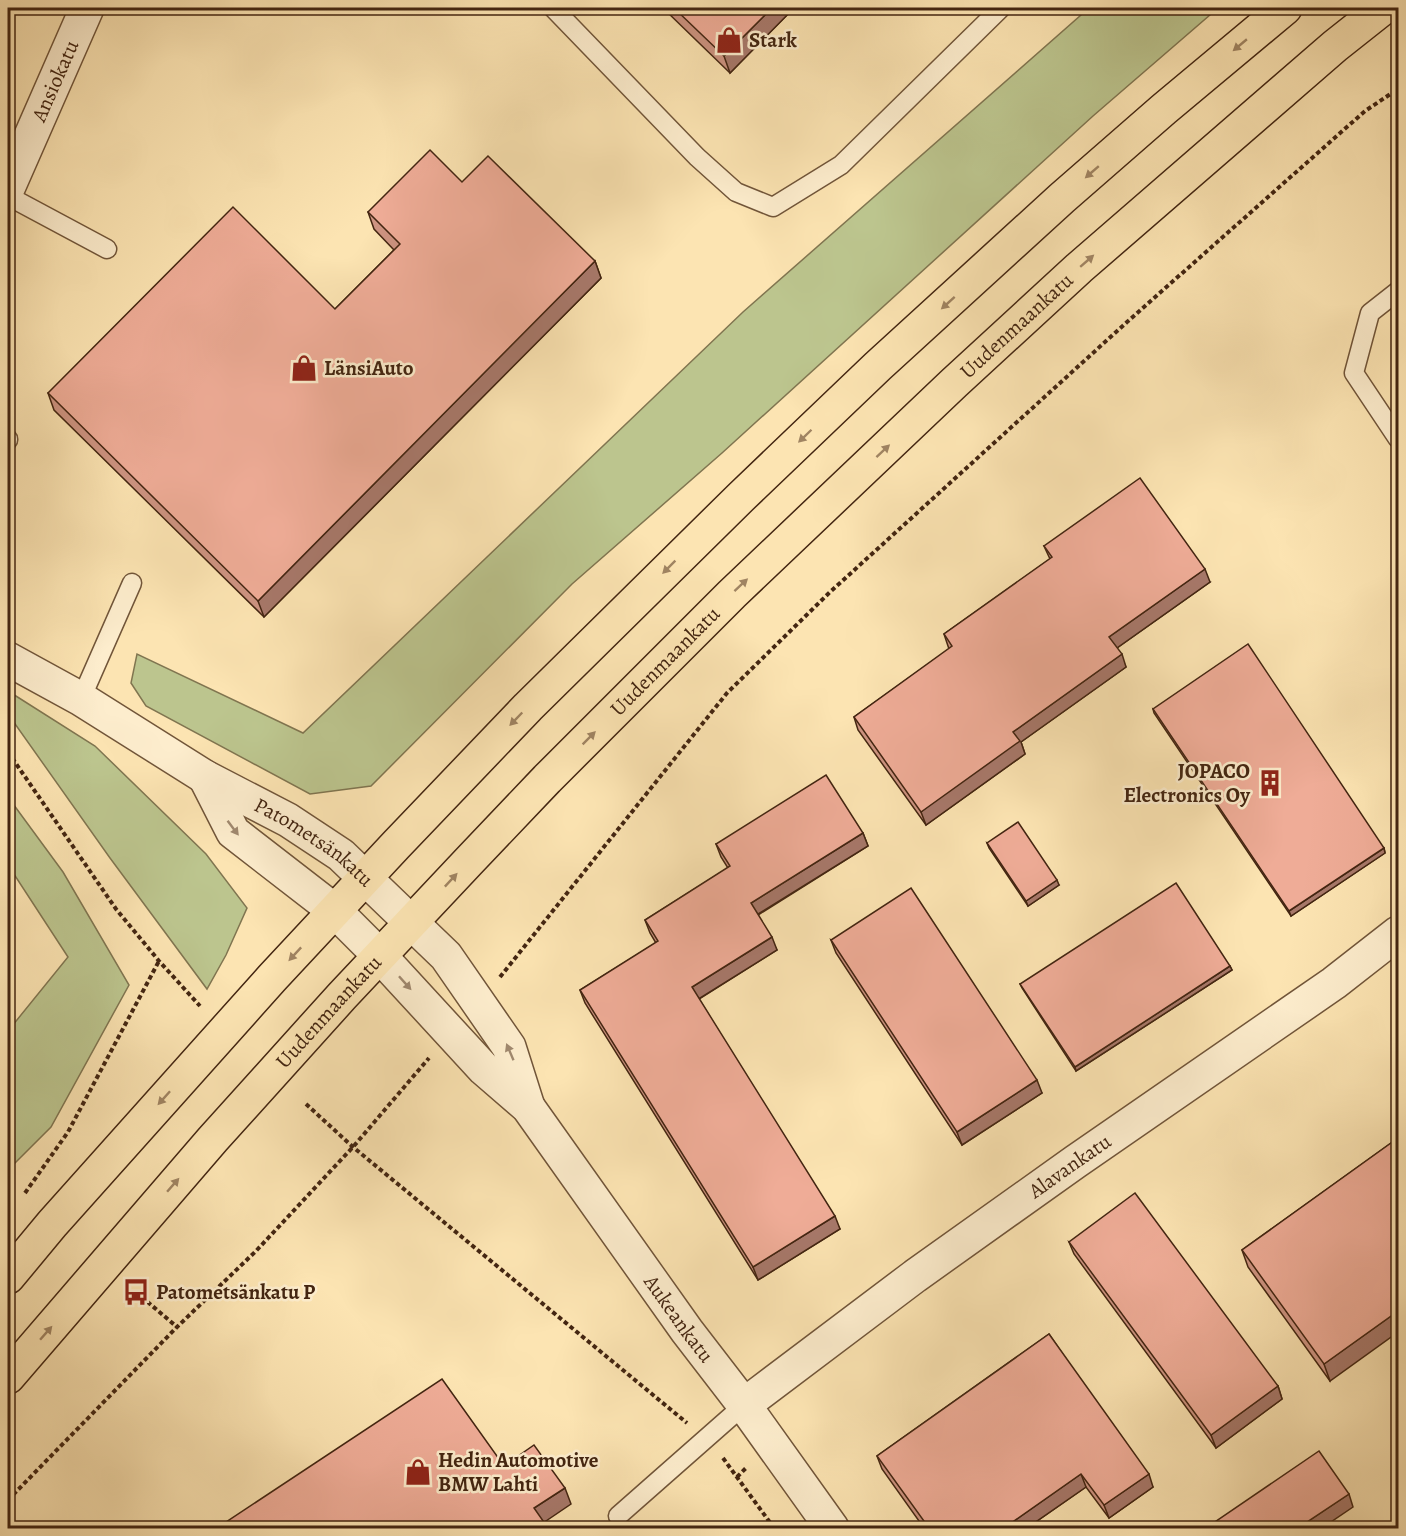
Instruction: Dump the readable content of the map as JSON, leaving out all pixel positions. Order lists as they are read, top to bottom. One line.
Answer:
{"streets":{"main road":["Uudenmaankatu"],"street":["Ansiokatu","Patometsänkatu","Alavankatu","Aukeankatu"]},"crossings":[["Uudenmaankatu","Patometsänkatu"],["Uudenmaankatu","Aukeankatu"],["Patometsänkatu","Aukeankatu"],["Alavankatu","Aukeankatu"]],"places":{"shop":["Stark","LänsiAuto","Hedin Automotive BMW Lahti"],"building":["JOPACO Electronics Oy"],"bus stop":["Patometsänkatu P"]}}
